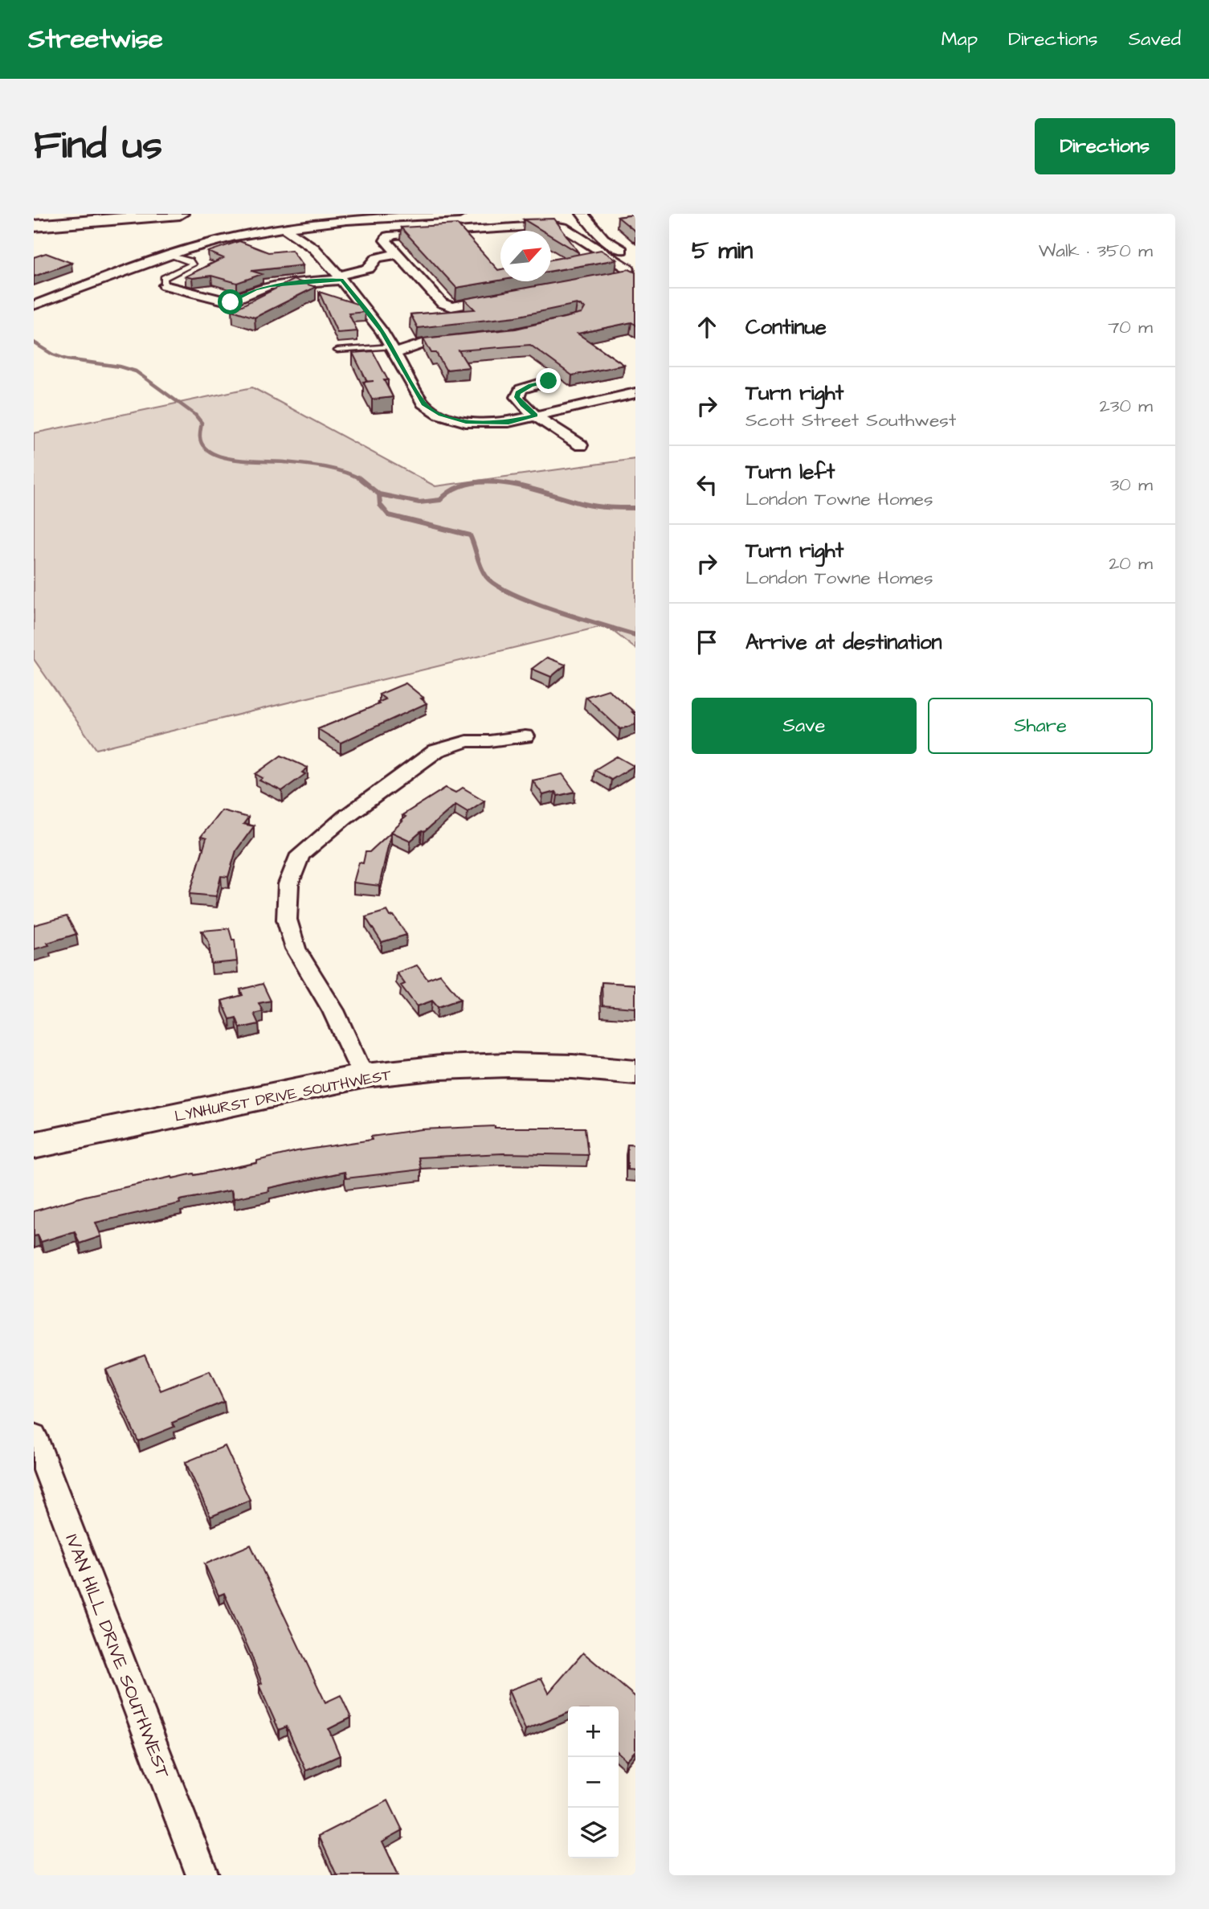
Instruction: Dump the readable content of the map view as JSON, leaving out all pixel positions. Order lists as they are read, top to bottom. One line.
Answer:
{"streets":{"main road":["LYNHURST DRIVE SOUTHWEST"],"street":["IVAN HILL DRIVE SOUTHWEST"]},"north":"top right","page":{"header":"Streetwise","nav":["Map","Directions","Saved"],"buttons":["Directions",["Save","Share"]],"title":"Find us","heading":["5 min","Walk · 350 m"],"list":[["Continue","70 m"],["Turn right","Scott Street Southwest","230 m"],["Turn left","London Towne Homes","30 m"],["Turn right","London Towne Homes","20 m"],"Arrive at destination"],"map_buttons":["+","−"]}}
